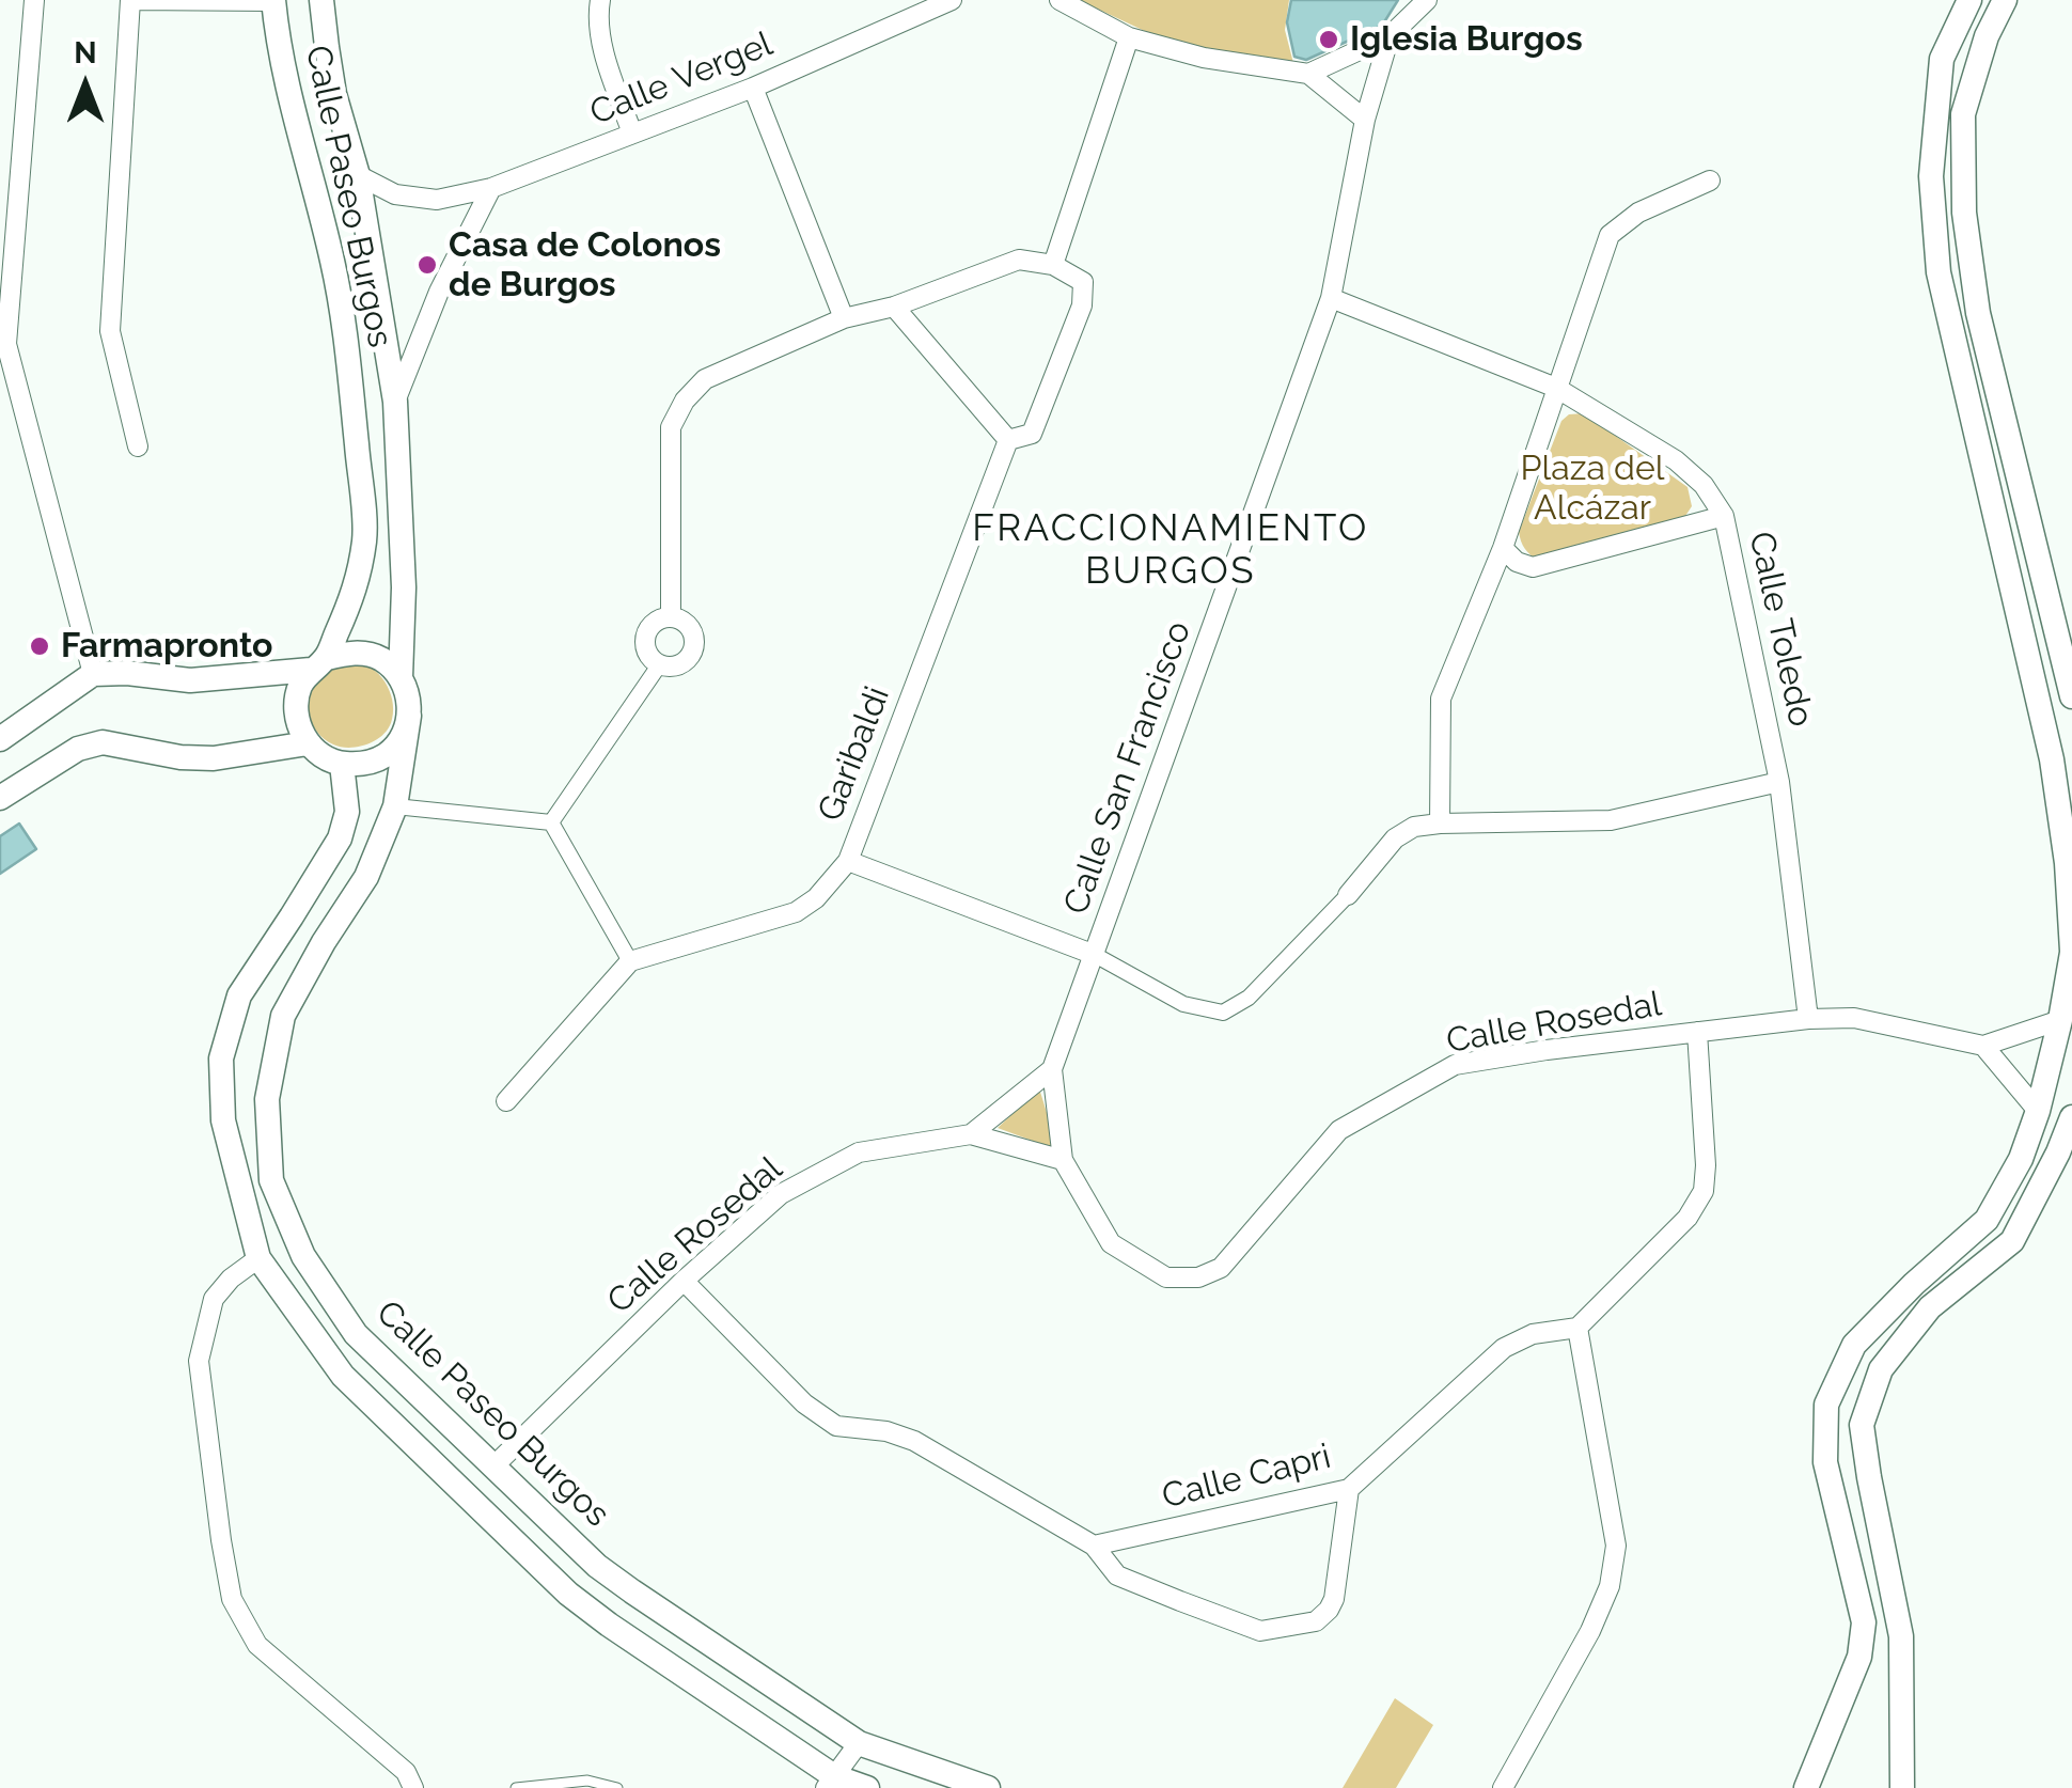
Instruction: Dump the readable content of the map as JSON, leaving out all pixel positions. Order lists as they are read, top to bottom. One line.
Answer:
{"streets":{"street":["Calle Vergel","Calle Paseo Burgos","Calle Toledo","Garibaldi","Calle San Francisco","Calle Rosedal","Calle Capri"]},"crossings":[["Calle Vergel","Calle Paseo Burgos"],["Calle Paseo Burgos","Calle Rosedal"],["Calle Toledo","Calle San Francisco"],["Calle Toledo","Calle Rosedal"],["Calle San Francisco","Calle Rosedal"]],"districts":["FRACCIONAMIENTO BURGOS"],"parks":["Plaza del Alcázar"],"places":["Iglesia Burgos","Casa de Colonos de Burgos","Farmapronto"],"north":"top"}
